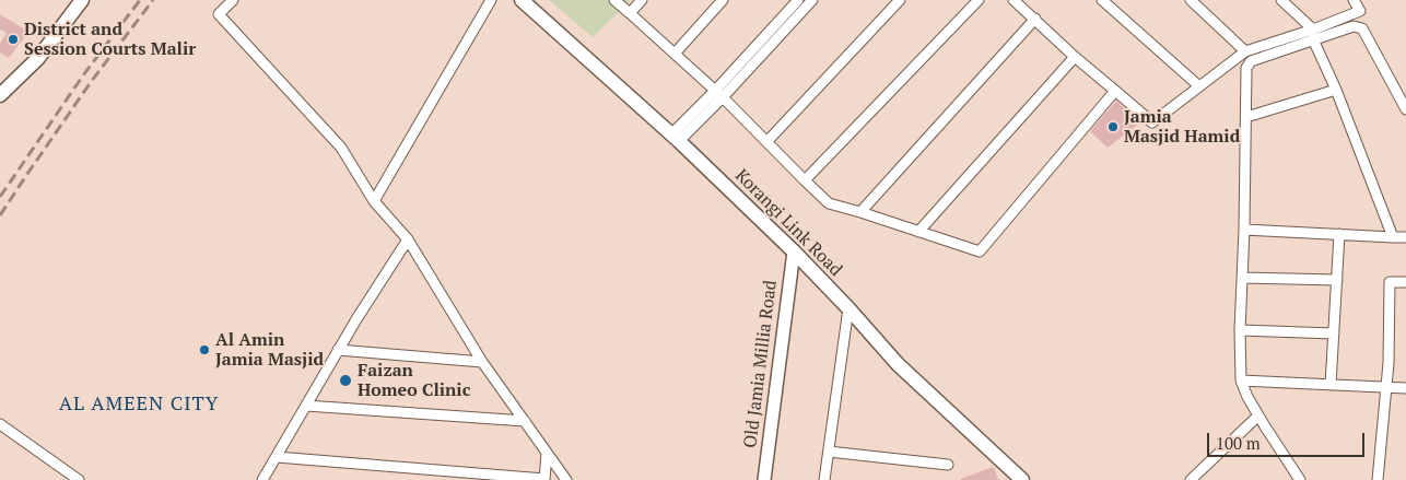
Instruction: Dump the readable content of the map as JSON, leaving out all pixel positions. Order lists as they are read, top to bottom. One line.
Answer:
{"streets":{"main road":["Korangi Link Road"],"street":["Old Jamia Millia Road"]},"crossings":[["Korangi Link Road","Old Jamia Millia Road"]],"districts":["AL AMEEN CITY"],"places":["District and Session Courts Malir","Jamia Masjid Hamid","Al Amin Jamia Masjid","Faizan Homeo Clinic"],"scale_bar":"100 m"}
